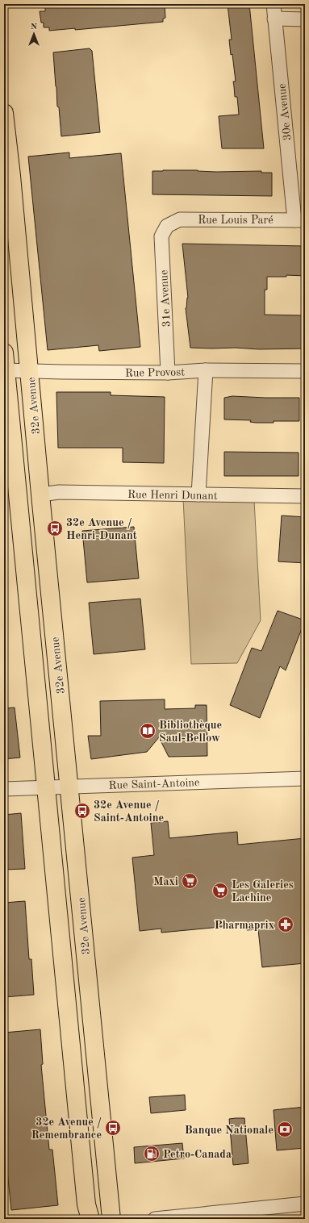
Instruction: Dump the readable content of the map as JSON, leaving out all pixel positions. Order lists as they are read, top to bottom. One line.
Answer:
{"streets":{"main road":["32e Avenue"],"street":["30e Avenue","Rue Louis Paré","31e Avenue","Rue Provost","Rue Henri Dunant","Rue Saint-Antoine"]},"crossings":[["30e Avenue","Rue Louis Paré"],["Rue Louis Paré","31e Avenue"],["31e Avenue","Rue Provost"],["Rue Provost","32e Avenue"],["32e Avenue","Rue Henri Dunant"],["32e Avenue","Rue Saint-Antoine"]],"places":{"bus stop":["32e Avenue / Henri-Dunant","32e Avenue / Saint-Antoine","32e Avenue / Remembrance"],"library":["Bibliothèque Saul-Bellow"],"supermarket":["Maxi","Les Galeries Lachine"],"pharmacy":["Pharmaprix"],"bank":["Banque Nationale"],"fuel station":["Petro-Canada"]},"north":"top"}
